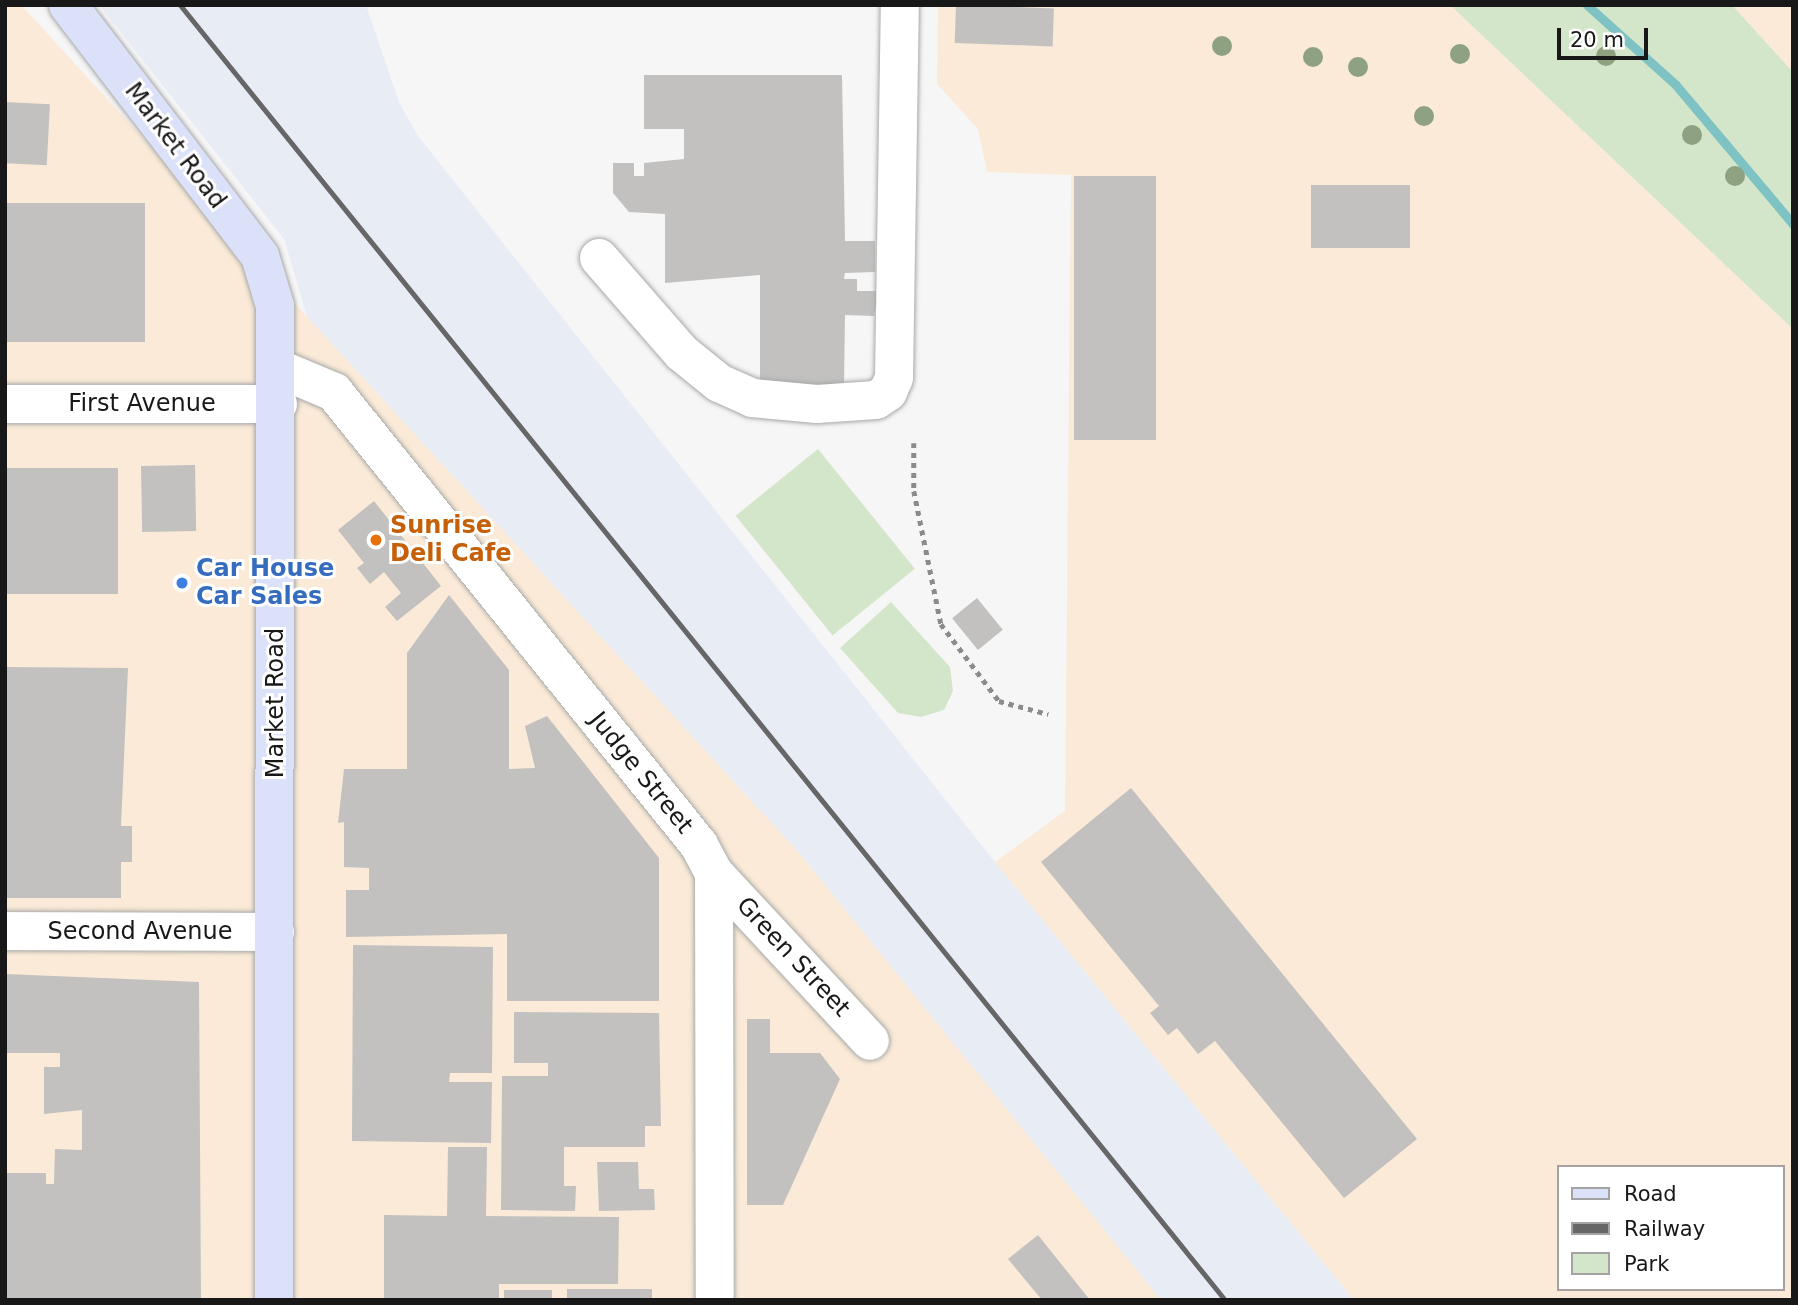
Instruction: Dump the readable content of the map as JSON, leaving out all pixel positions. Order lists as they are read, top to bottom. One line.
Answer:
{"streets":{"main road":["Market Road"],"street":["First Avenue","Judge Street","Second Avenue","Green Street"]},"crossings":[["Market Road","First Avenue"],["Market Road","Judge Street"],["Market Road","Second Avenue"],["First Avenue","Judge Street"],["Judge Street","Green Street"]],"places":["Sunrise Deli Cafe","Car House Car Sales"],"legend":["Road","Railway","Park"],"scale_bar":"20 m"}
